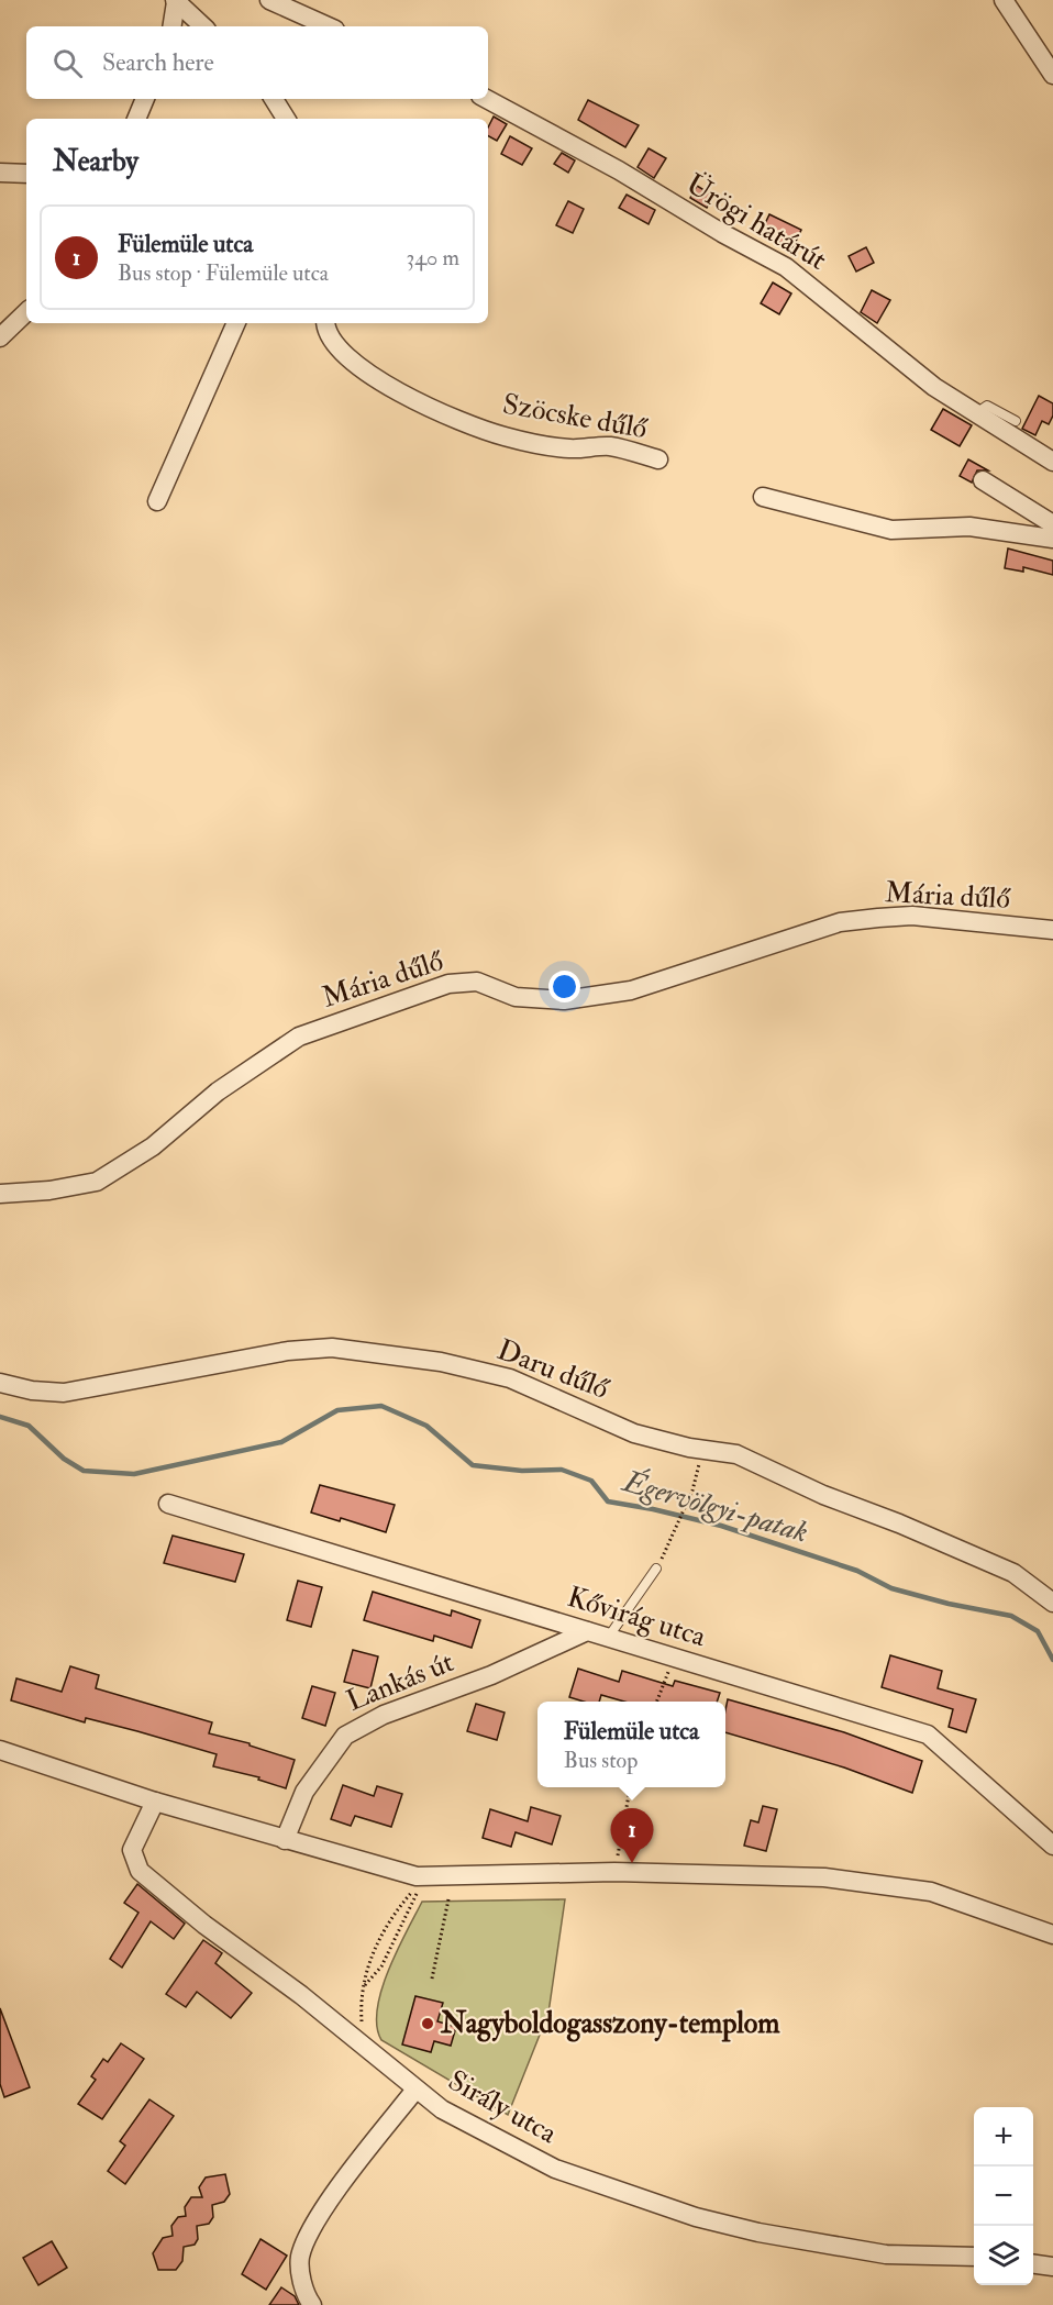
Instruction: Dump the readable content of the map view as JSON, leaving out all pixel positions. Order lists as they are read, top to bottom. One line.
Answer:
{"streets":{"street":["Ürögi határút","Szöcske dűlő","Mária dűlő","Daru dűlő","Kővirág utca","Lankás út","Sirály utca"]},"crossings":[["Kővirág utca","Lankás út"]],"water":["Égervölgyi-patak"],"places":["Nagyboldogasszony-templom"],"page":{"search":"Search here","heading":"Nearby","list":[{"mark":"1","name":"Fülemüle utca","note":"Bus stop · Fülemüle utca","value":"340 m"}],"popup":["Fülemüle utca","Bus stop"],"pins":"1","map_buttons":["+","−"]}}
